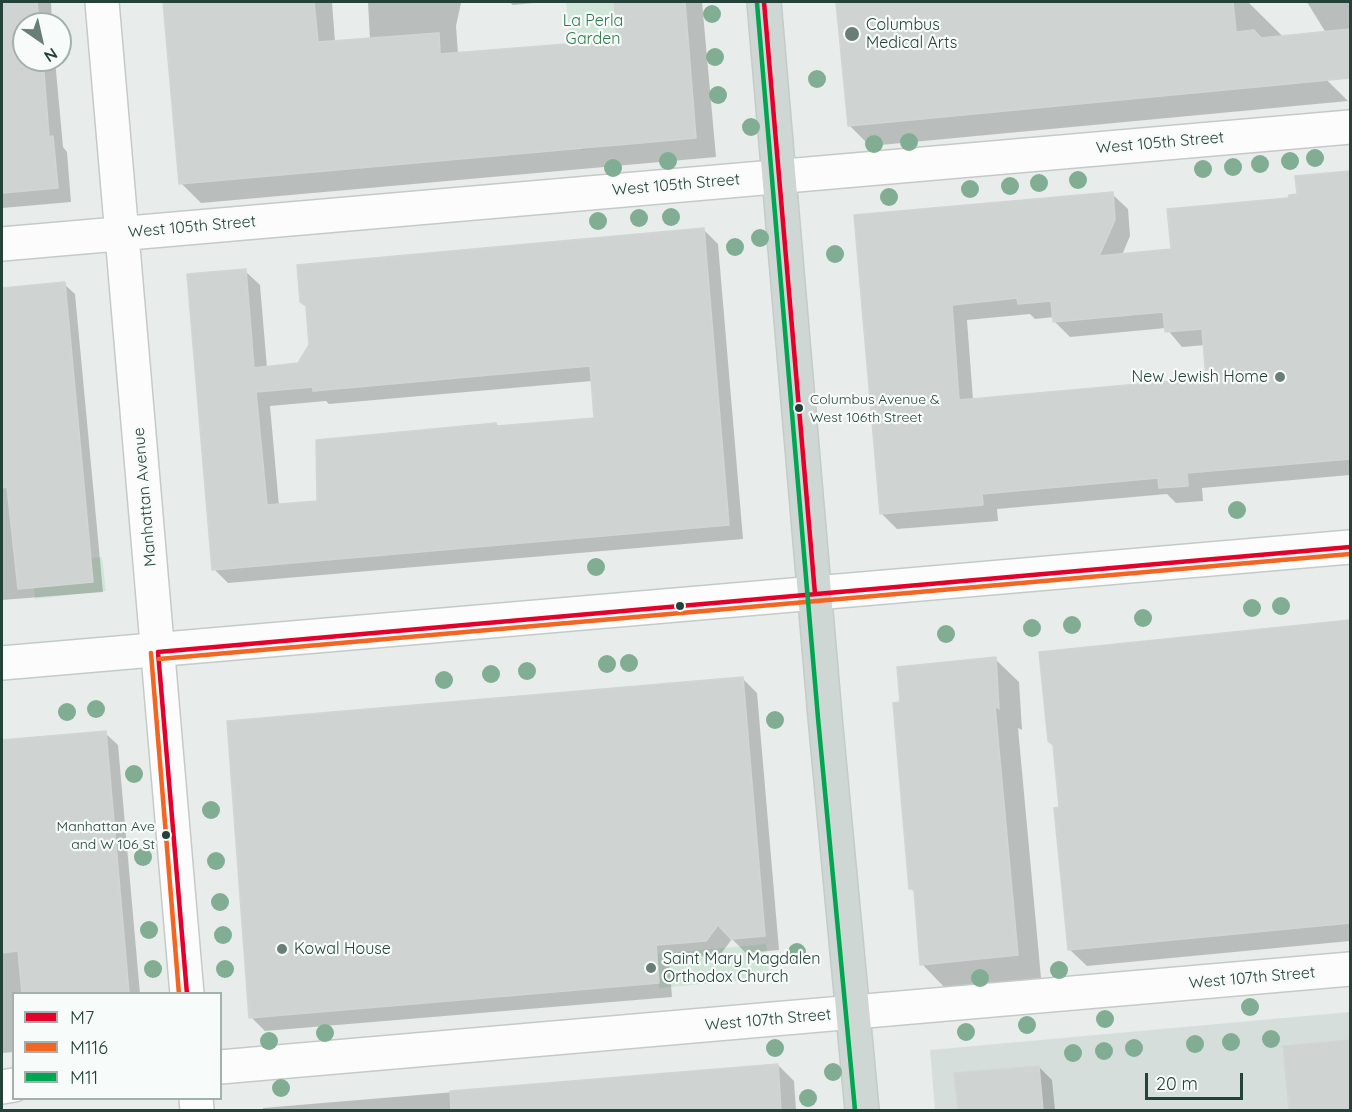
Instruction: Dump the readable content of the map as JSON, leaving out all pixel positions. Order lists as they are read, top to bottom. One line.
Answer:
{"streets":{"street":["West 105th Street","Manhattan Avenue","West 107th Street"]},"crossings":[["West 105th Street","Manhattan Avenue"]],"parks":["La Perla Garden"],"places":["Columbus Medical Arts","New Jewish Home","Columbus Avenue & West 106th Street","Manhattan Ave and W 106 St","Kowal House","Saint Mary Magdalen Orthodox Church"],"lines":["transit line M7","transit line M11","transit line M116"],"legend":["M7","M116","M11"],"scale_bar":"20 m","north":"bottom right"}
